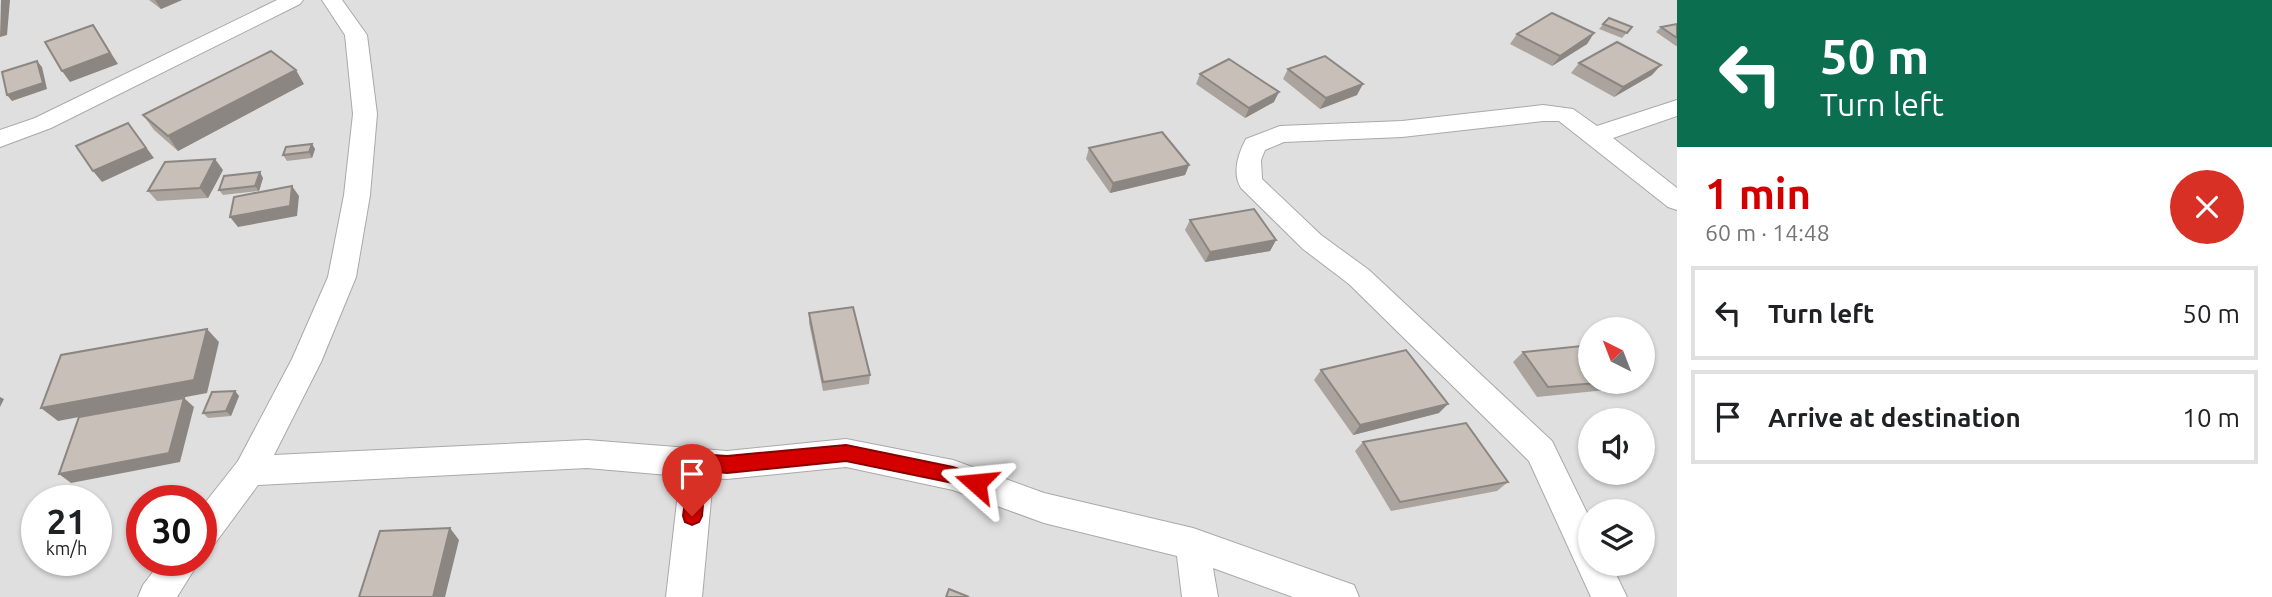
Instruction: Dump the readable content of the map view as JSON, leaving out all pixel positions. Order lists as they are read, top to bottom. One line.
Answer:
{"north":"top left","page":{"turn":["50 m","Turn left"],"heading":["1 min","60 m · 14:48"],"list":[{"name":"Turn left","value":"50 m"},{"name":"Arrive at destination","value":"10 m"}],"speed":"21 km/h","limit":"30"}}
